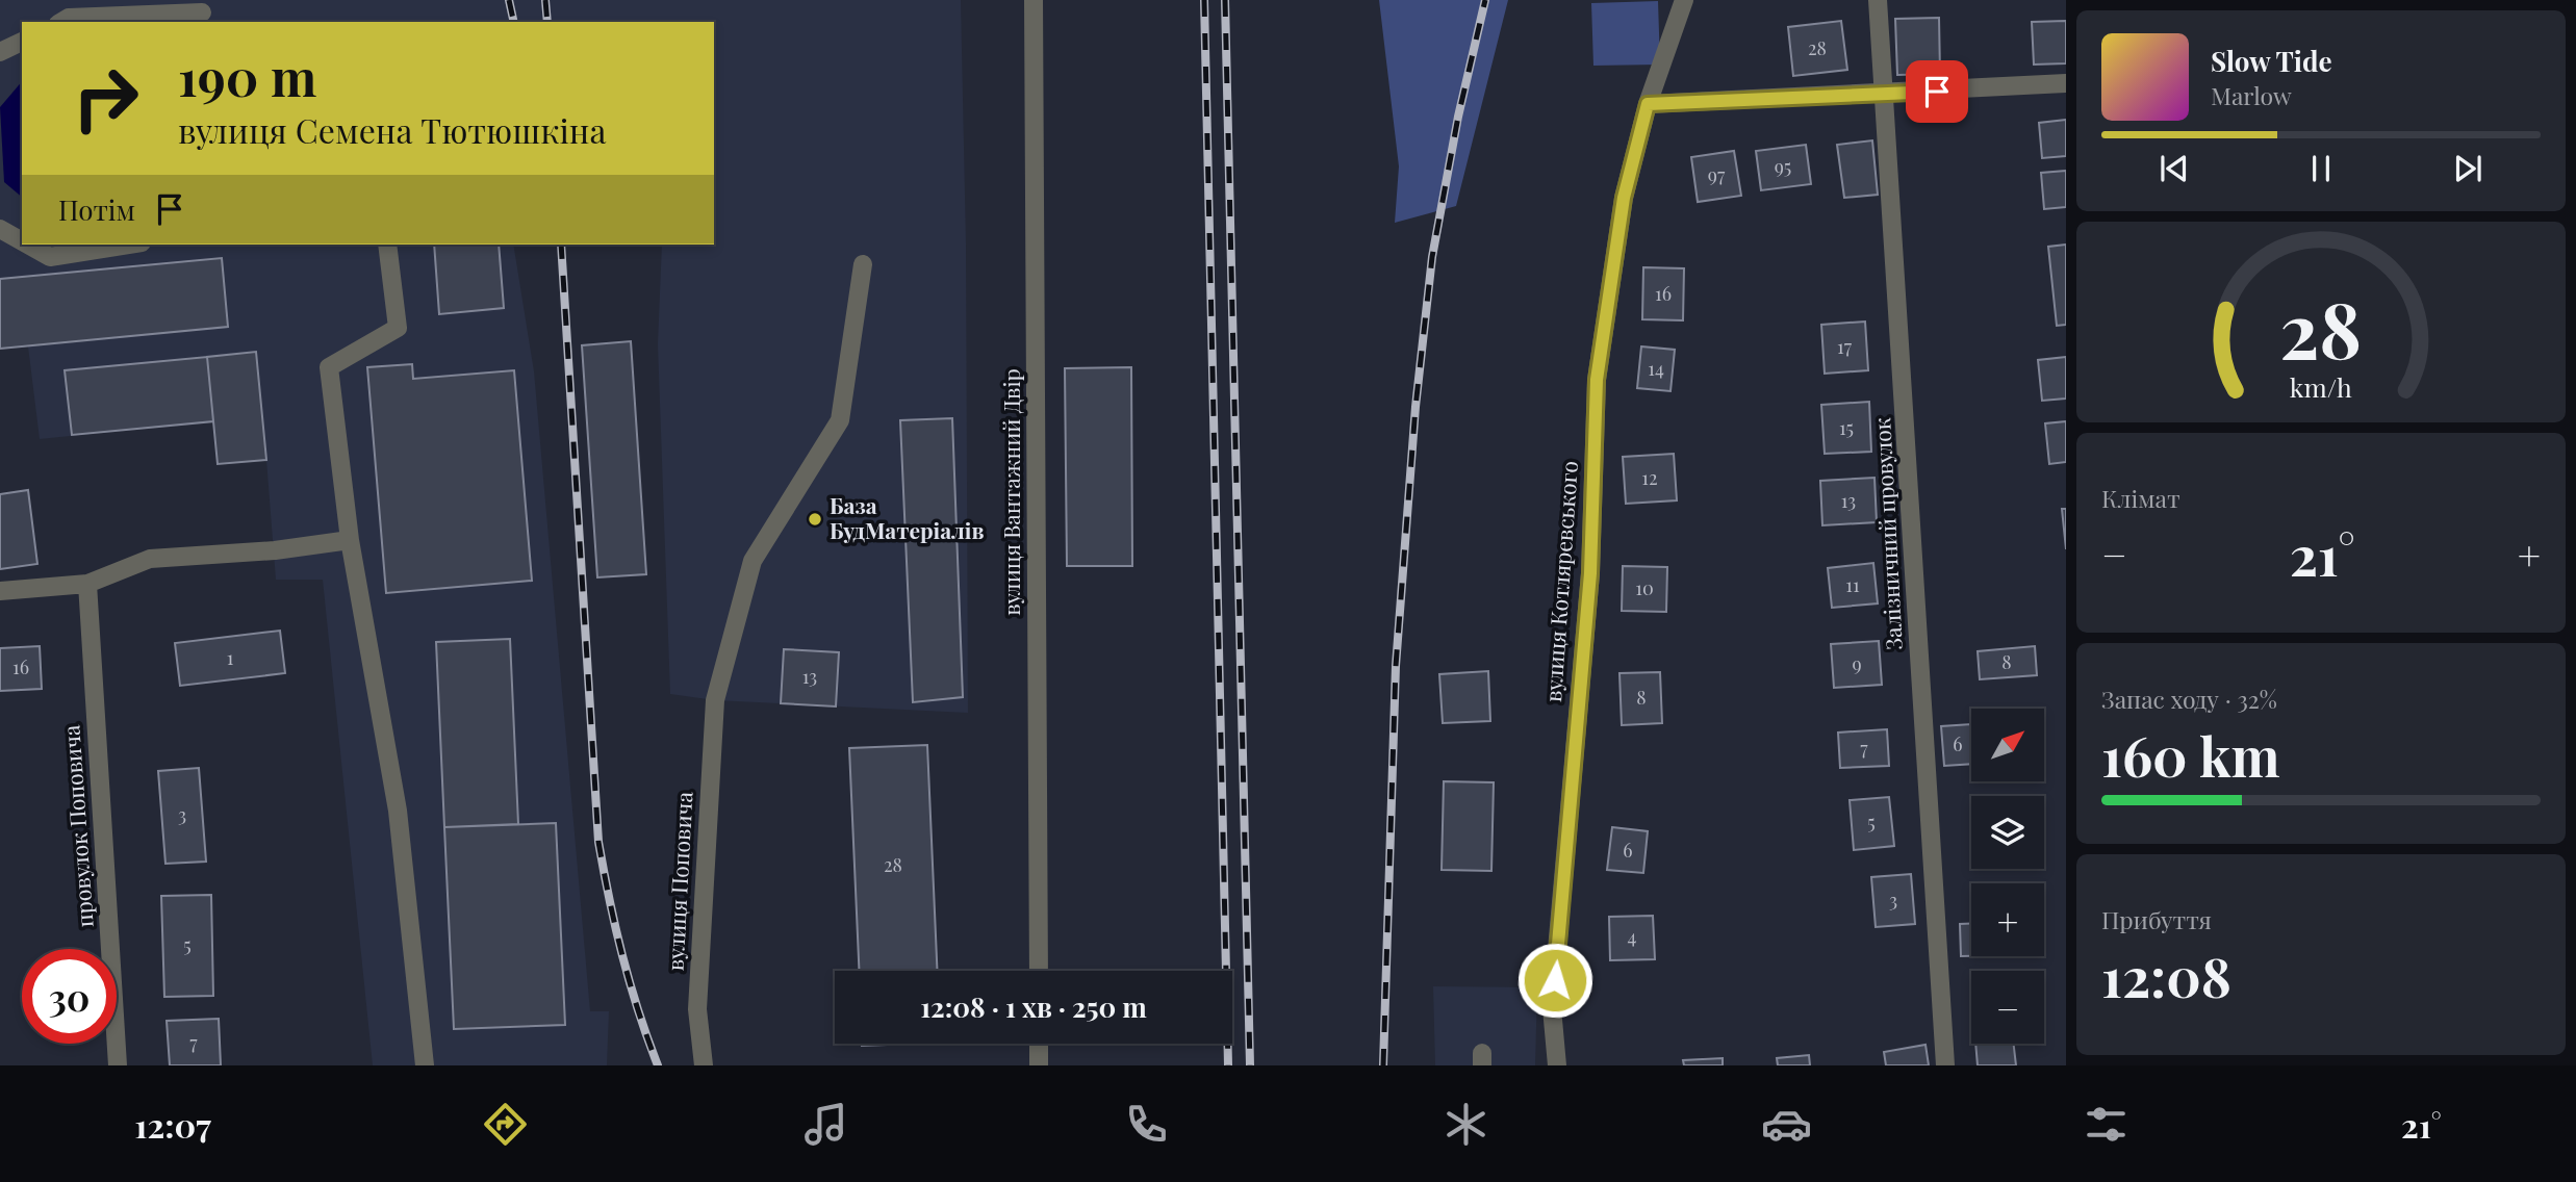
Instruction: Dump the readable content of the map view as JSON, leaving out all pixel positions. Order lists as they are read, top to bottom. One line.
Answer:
{"streets":{"street":["вулиця Вантажний Двір","Залізничний провулок","вулиця Котляревського","провулок Поповича","вулиця Поповича"]},"places":["База БудМатеріалів"],"house_numbers":["28","95","97","16","17","14","15","12","13","11","10","1","8","9","16","13","8","6","7","3","5","6","28","3","4","5","7"],"north":"top right","page":{"turn":["190 m","вулиця Семена Тютюшкіна"],"song":["Slow Tide","Marlow"],"then":"Потім","tile":["Клімат",["Запас ходу · 32%","160 km"],["Прибуття","12:08"]],"heat":["−","21°","+"],"map_buttons":["+","−"],"limit":"30","trip":"12:08 · 1 хв · 250 m","tabs":["12:07","21°"],"gauge":["28","km/h"]}}
